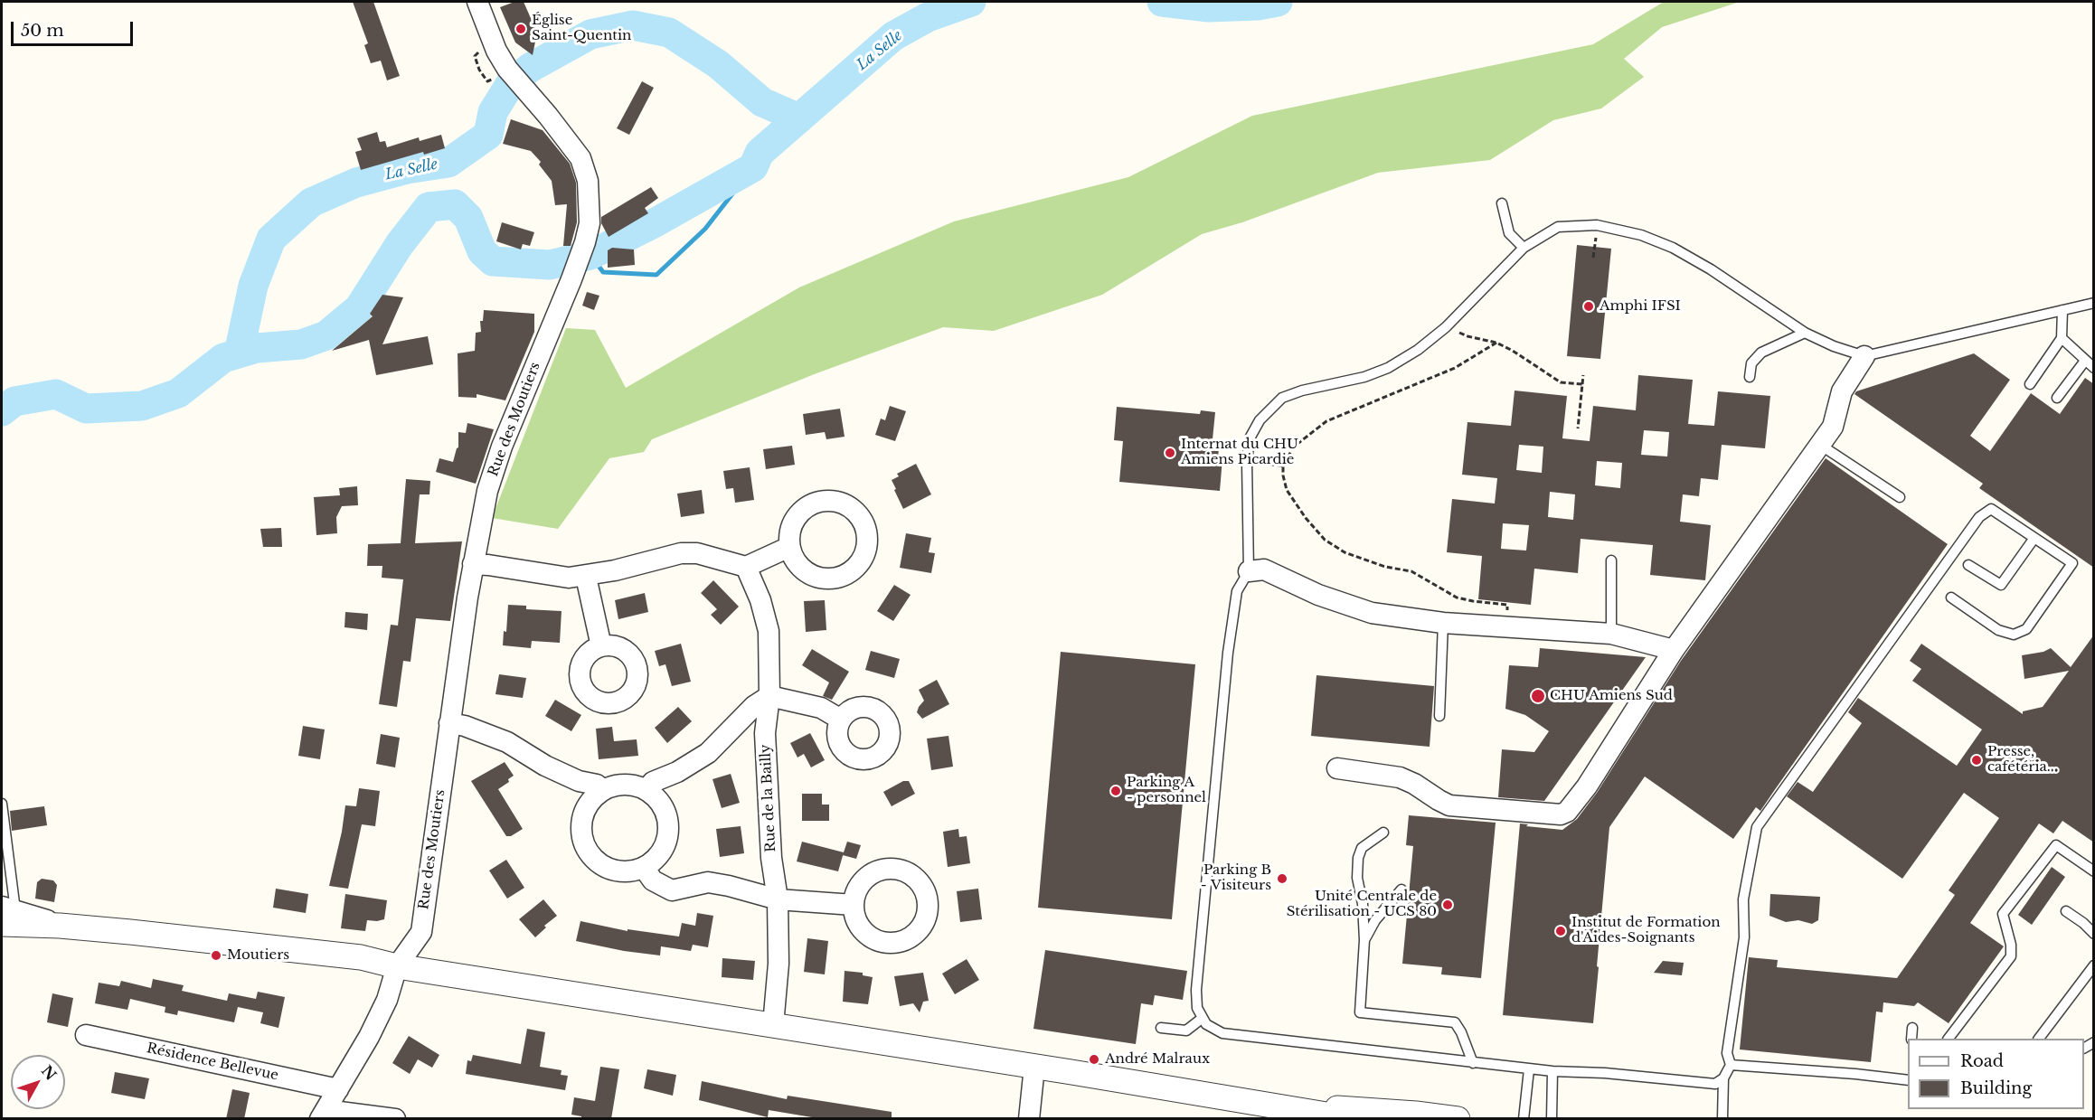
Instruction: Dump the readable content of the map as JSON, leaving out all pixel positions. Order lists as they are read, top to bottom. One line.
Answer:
{"streets":{"street":["Rue des Moutiers","Rue de la Bailly","Résidence Bellevue"]},"crossings":[["Rue des Moutiers","Résidence Bellevue"]],"water":["La Selle"],"places":["Église Saint-Quentin","Amphi IFSI","Internat du CHU Amiens Picardie","CHU Amiens Sud","Presse, cafétéria...","Parking A - personnel","Parking B - Visiteurs","Unité Centrale de Stérilisation - UCS 80","Institut de Formation d'Aides-Soignants","Moutiers","André Malraux"],"legend":["Road","Building"],"scale_bar":"50 m","north":"top right"}
